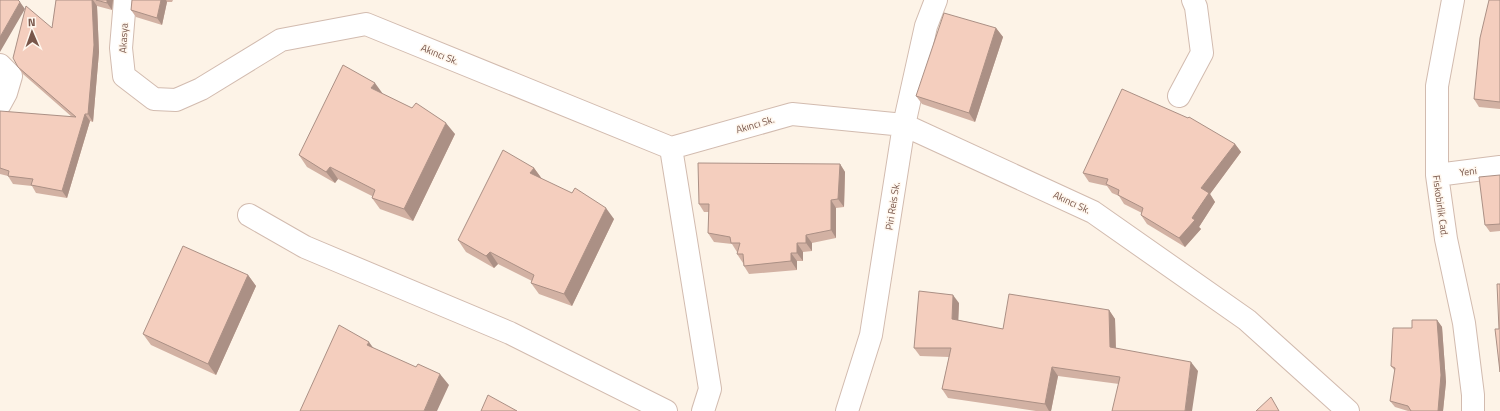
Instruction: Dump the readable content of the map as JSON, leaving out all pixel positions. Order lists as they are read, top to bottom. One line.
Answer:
{"streets":{"street":["Akasya","Akıncı Sk.","Yeni","Piri Reis Sk.","Fiskobirlik Cad."]},"crossings":[["Akasya","Akıncı Sk."],["Akıncı Sk.","Piri Reis Sk."],["Yeni","Fiskobirlik Cad."]],"north":"top"}
